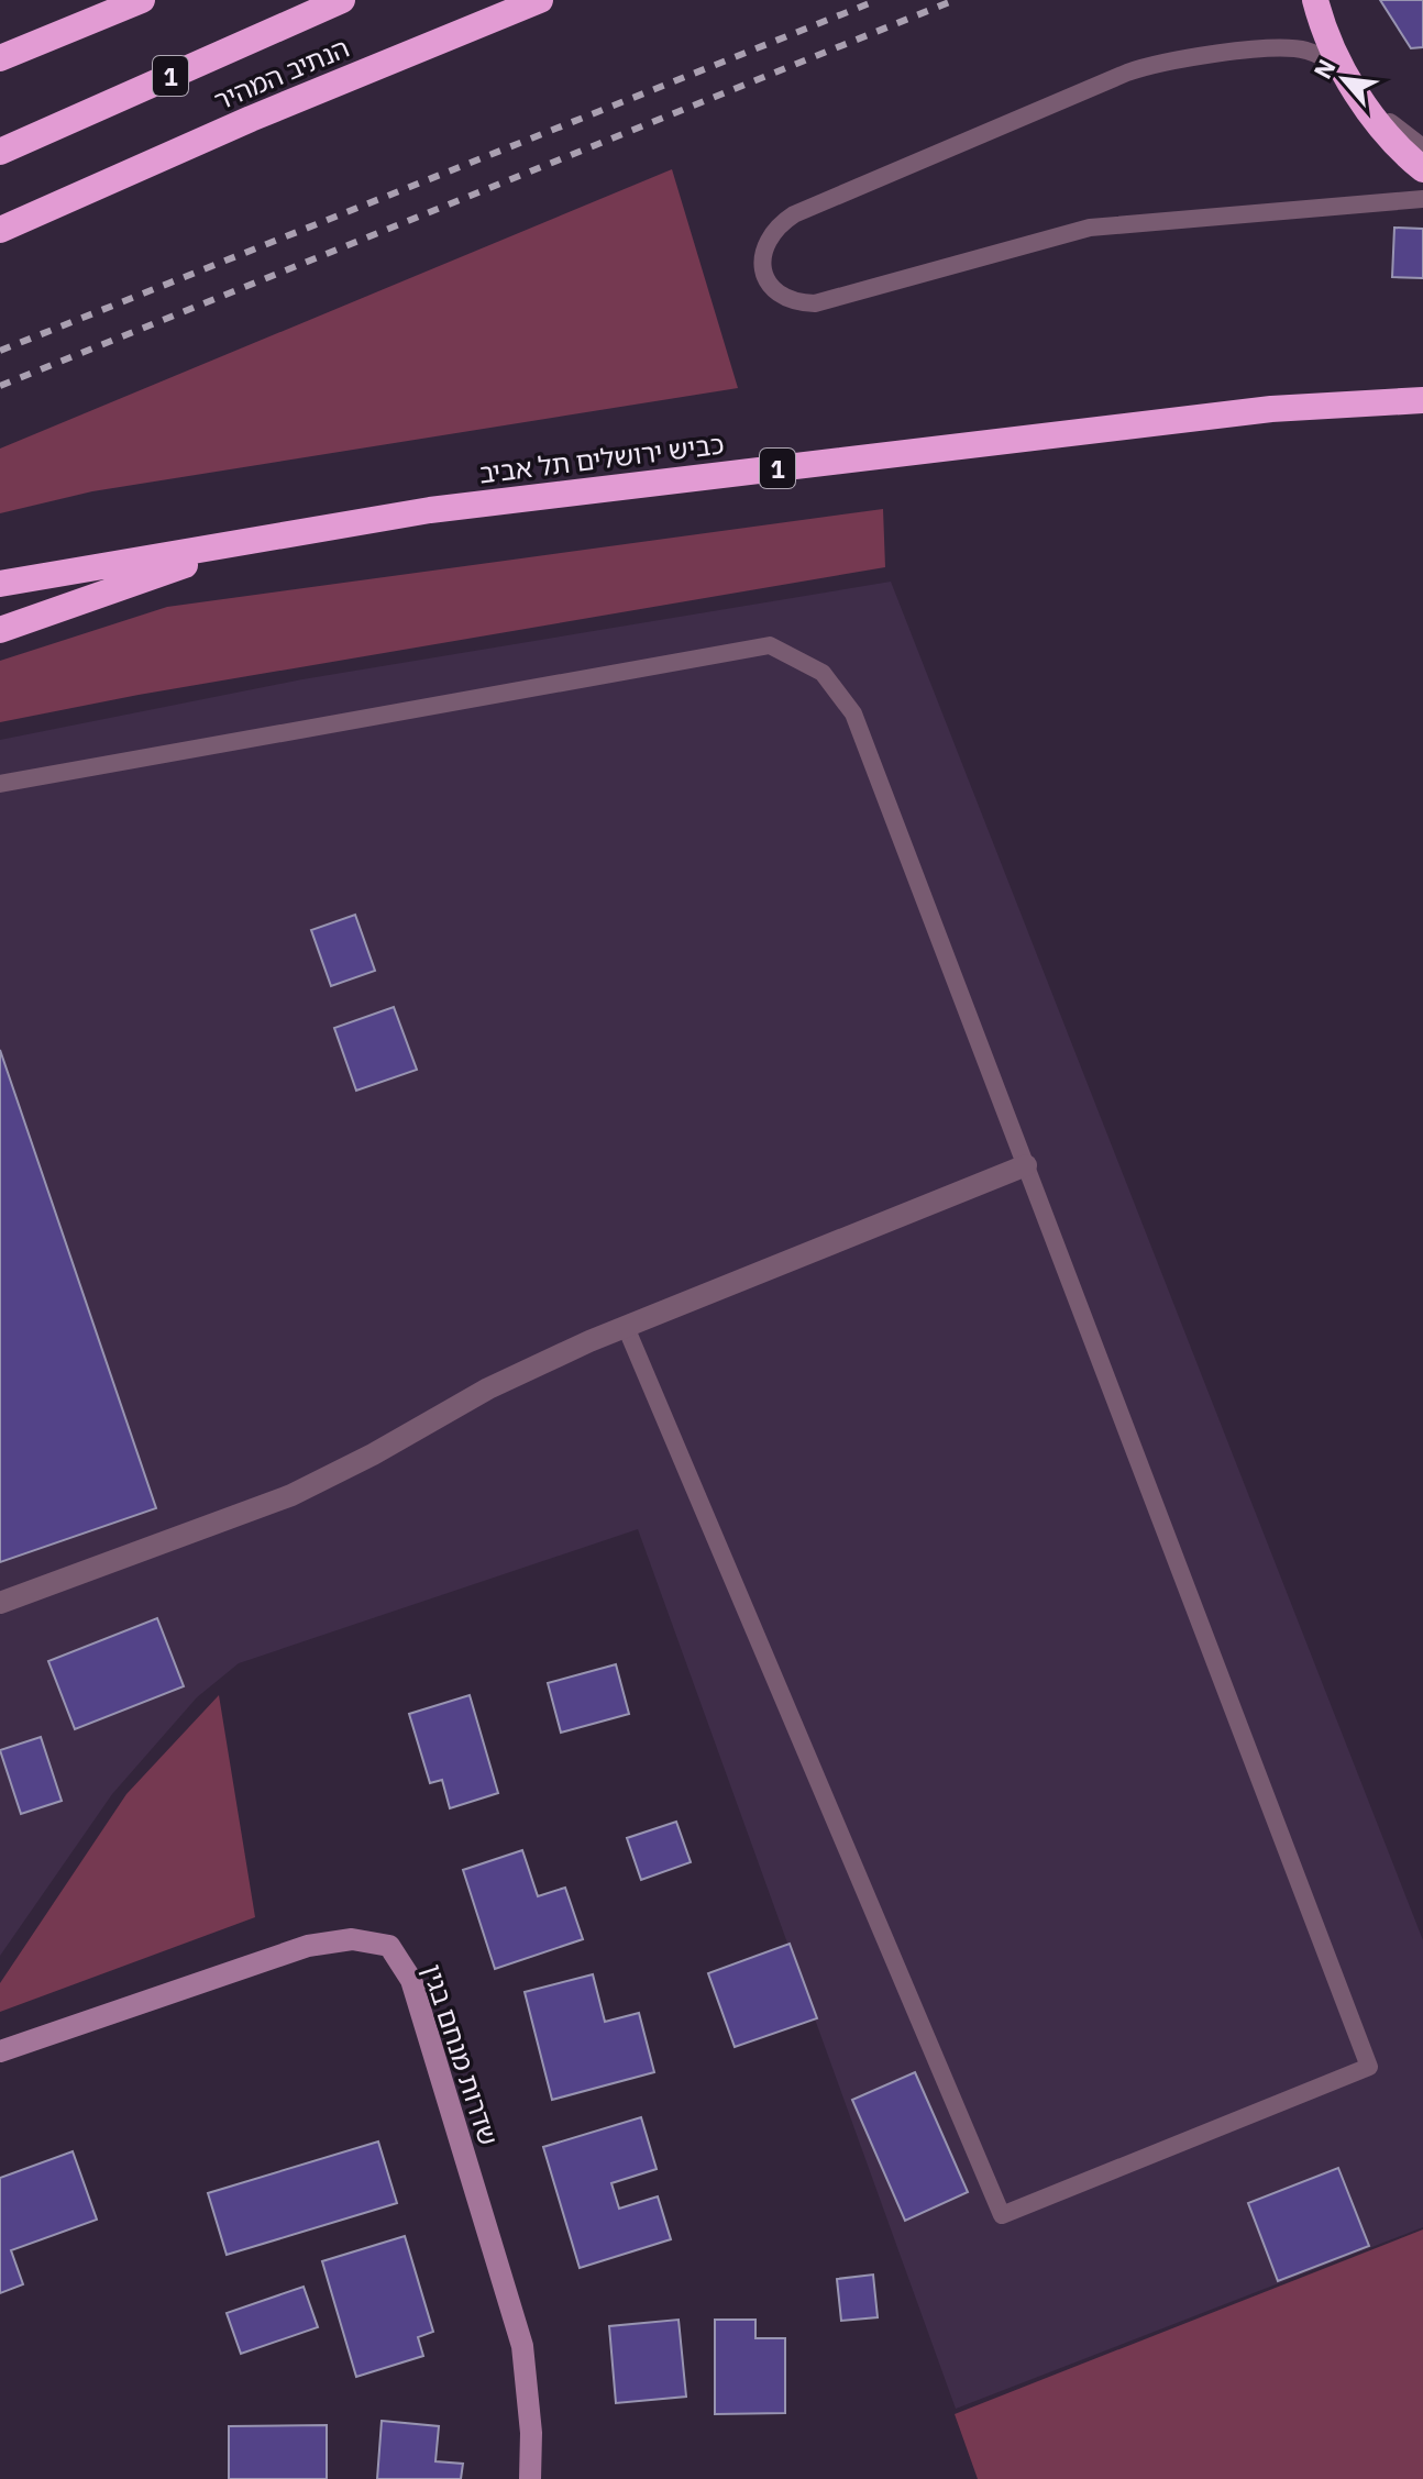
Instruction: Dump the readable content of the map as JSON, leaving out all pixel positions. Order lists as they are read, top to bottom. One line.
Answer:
{"streets":{"highway":["הנתיב המהיר","1","כביש ירושלים תל אביב"],"street":["שדרות מנחם בגין"]},"north":"top left"}
